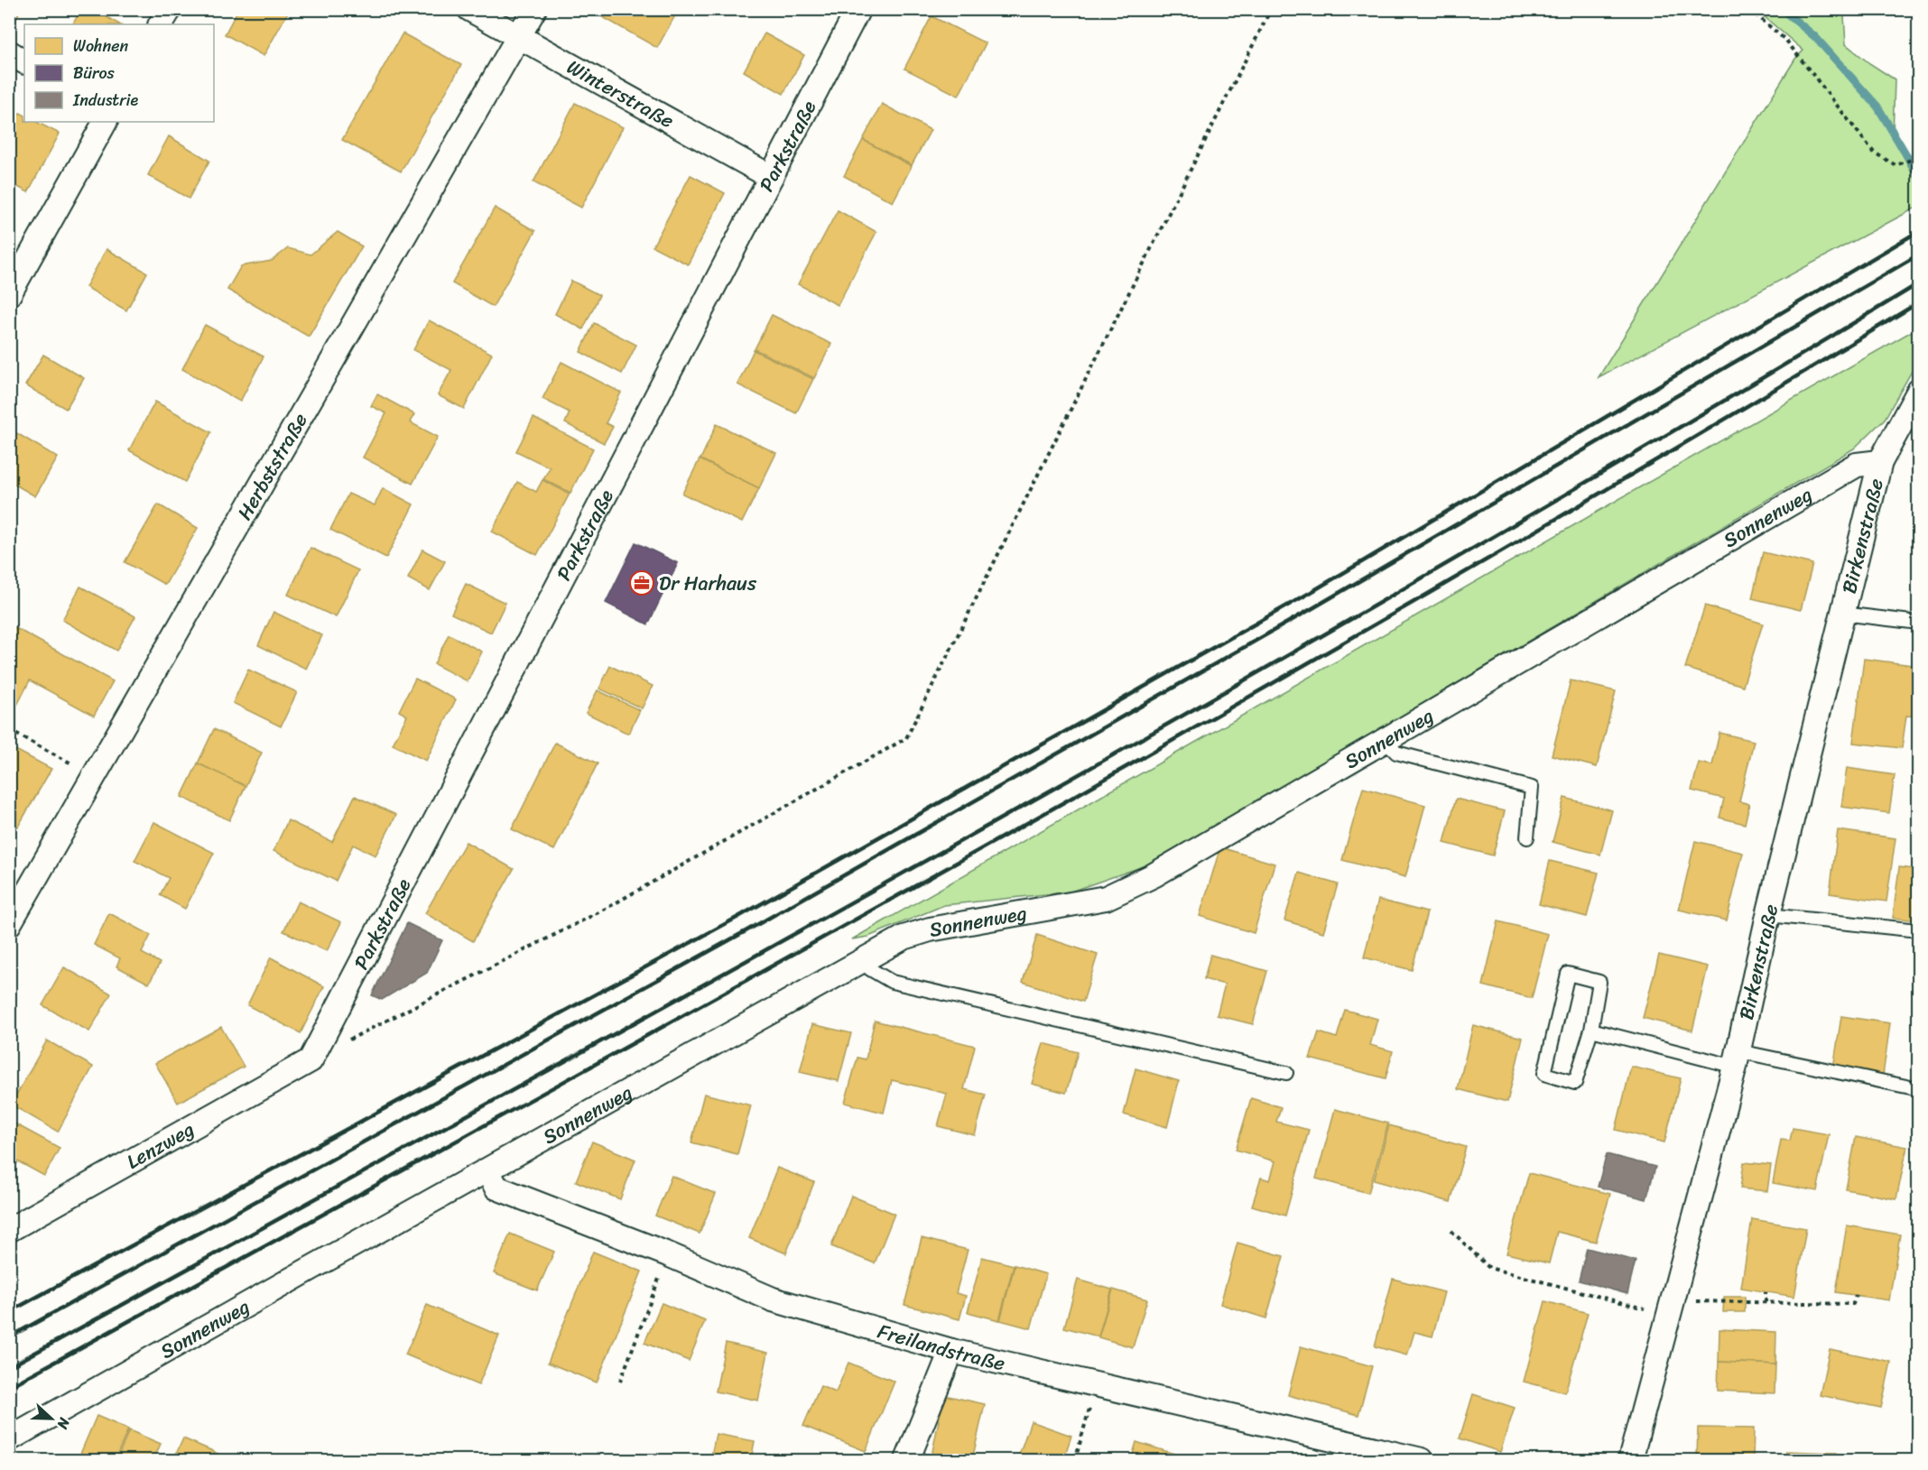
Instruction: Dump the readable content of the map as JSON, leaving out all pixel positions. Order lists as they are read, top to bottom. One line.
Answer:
{"streets":{"street":["Winterstraße","Parkstraße","Herbststraße","Sonnenweg","Birkenstraße","Lenzweg","Freilandstraße"]},"crossings":[["Winterstraße","Parkstraße"],["Winterstraße","Herbststraße"],["Parkstraße","Lenzweg"],["Sonnenweg","Birkenstraße"],["Sonnenweg","Freilandstraße"]],"places":{"office":["Dr Harhaus"]},"legend":["Wohnen","Büros","Industrie"],"north":"right"}
